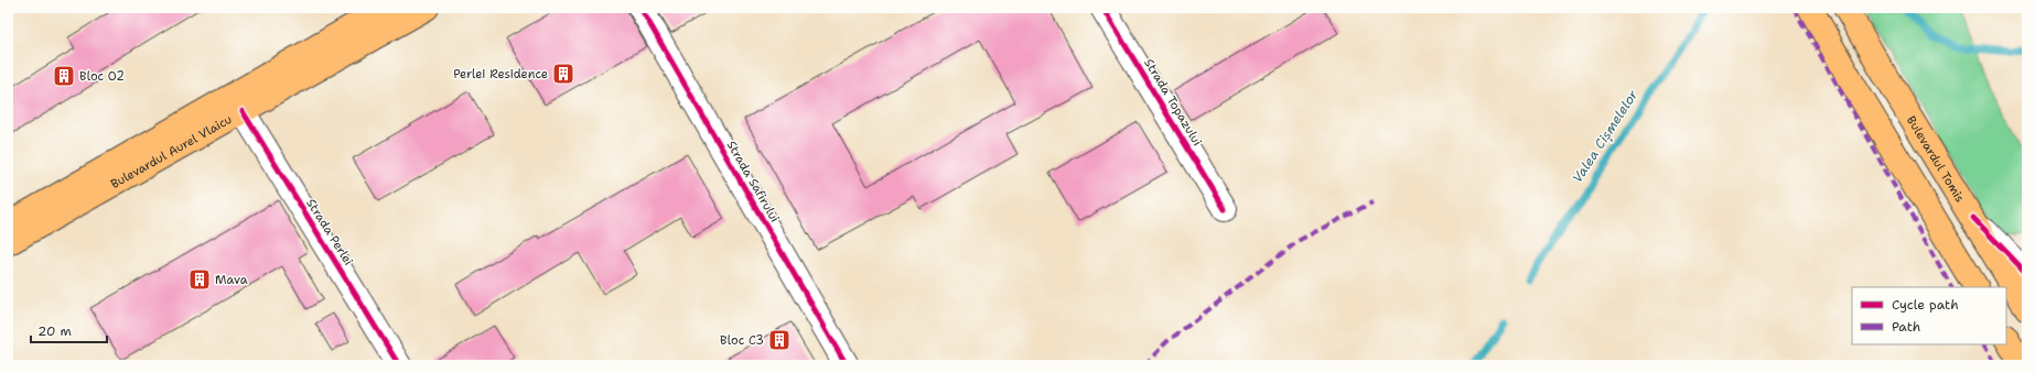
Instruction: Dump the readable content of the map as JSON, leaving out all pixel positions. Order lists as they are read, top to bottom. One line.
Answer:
{"streets":{"main road":["Bulevardul Aurel Vlaicu","Bulevardul Tomis"],"street":["Strada Topazului","Strada Safirului","Strada Perlei"]},"crossings":[["Bulevardul Aurel Vlaicu","Strada Perlei"]],"water":["Valea Cișmelelor"],"places":{"building":["Perlei Residence","Bloc O2","Mava","Bloc C3"]},"legend":["Cycle path","Path"],"scale_bar":"20 m"}
